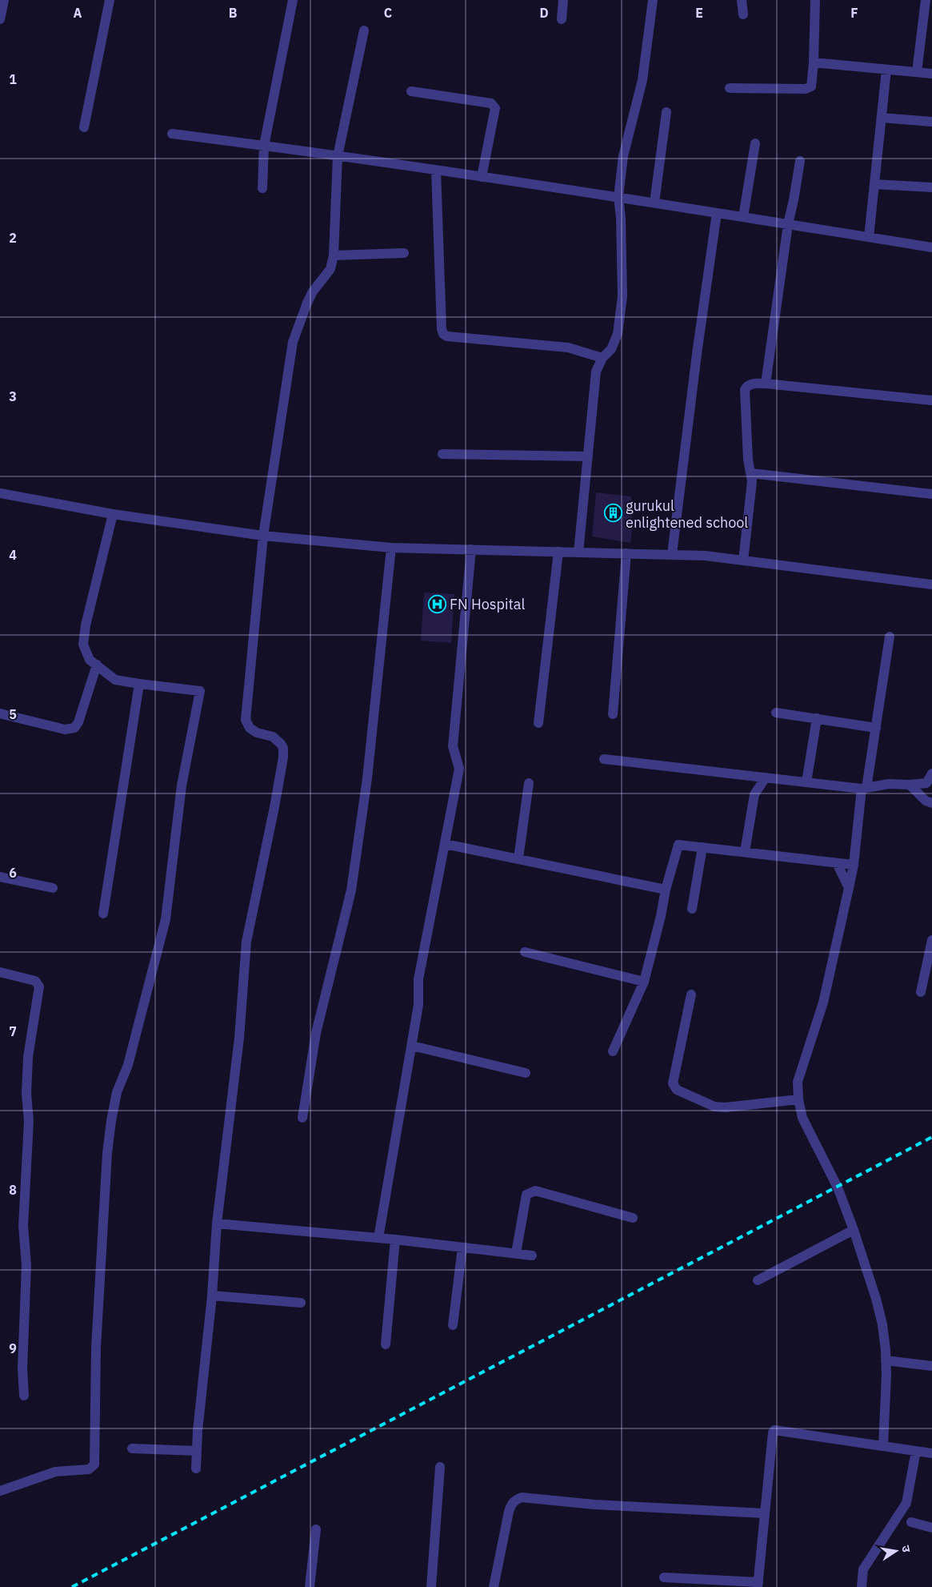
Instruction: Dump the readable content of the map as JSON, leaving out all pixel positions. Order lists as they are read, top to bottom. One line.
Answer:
{"places":{"building":["gurukul enlightened school"],"hospital":["FN Hospital"]},"north":"right","grid":{"columns":["A","B","C","D","E","F"],"rows":["1","2","3","4","5","6","7","8","9"]}}
